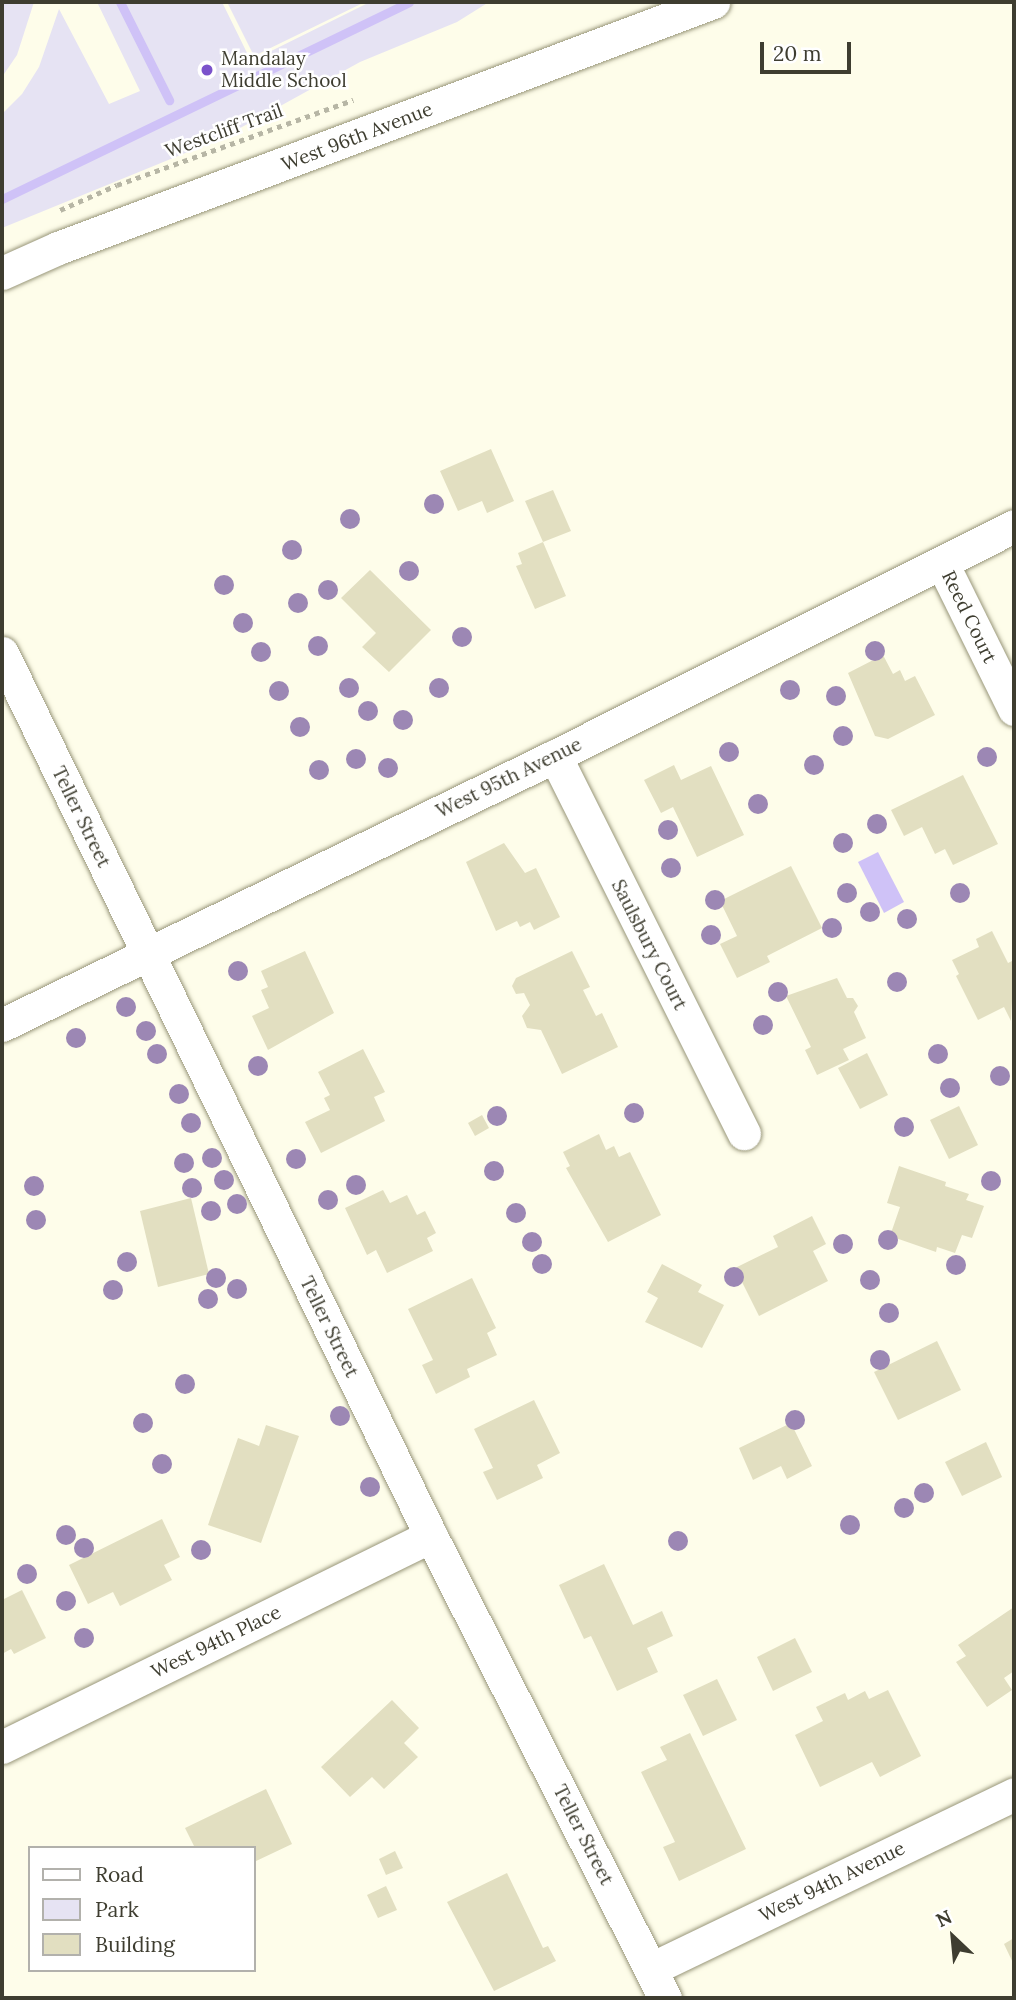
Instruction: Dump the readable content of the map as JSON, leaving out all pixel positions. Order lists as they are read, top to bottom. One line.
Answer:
{"streets":{"street":["West 96th Avenue","Reed Court","West 95th Avenue","Teller Street","Saulsbury Court","West 94th Place","West 94th Avenue"],"path":["Westcliff Trail"]},"crossings":[["Reed Court","West 95th Avenue"],["West 95th Avenue","Teller Street"],["West 95th Avenue","Saulsbury Court"],["Teller Street","West 94th Place"],["Teller Street","West 94th Avenue"]],"places":["Mandalay Middle School"],"legend":["Road","Park","Building"],"scale_bar":"20 m","north":"top left"}
